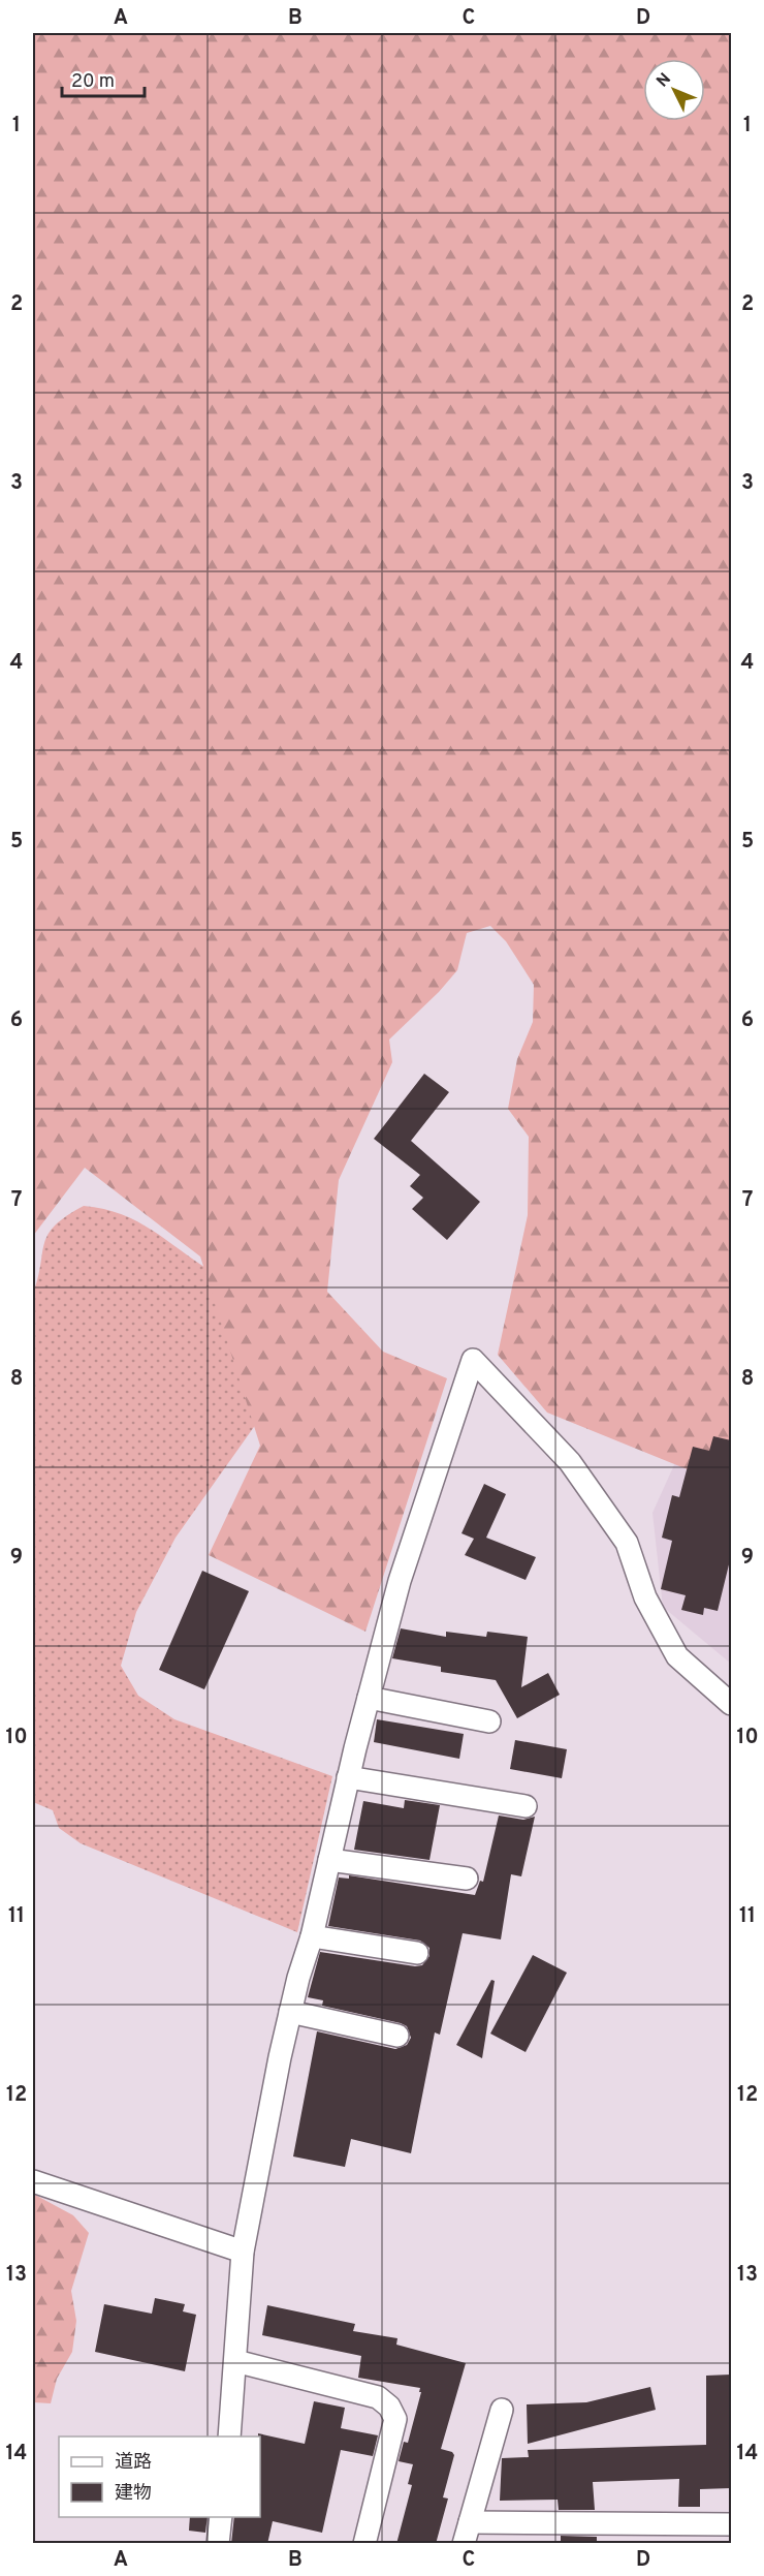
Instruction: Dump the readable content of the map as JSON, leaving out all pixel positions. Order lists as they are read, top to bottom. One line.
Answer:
{"legend":["道路","建物"],"scale_bar":"20 m","north":"top left","grid":{"columns":["A","B","C","D"],"rows":["1","2","3","4","5","6","7","8","9","10","11","12","13","14"]}}
